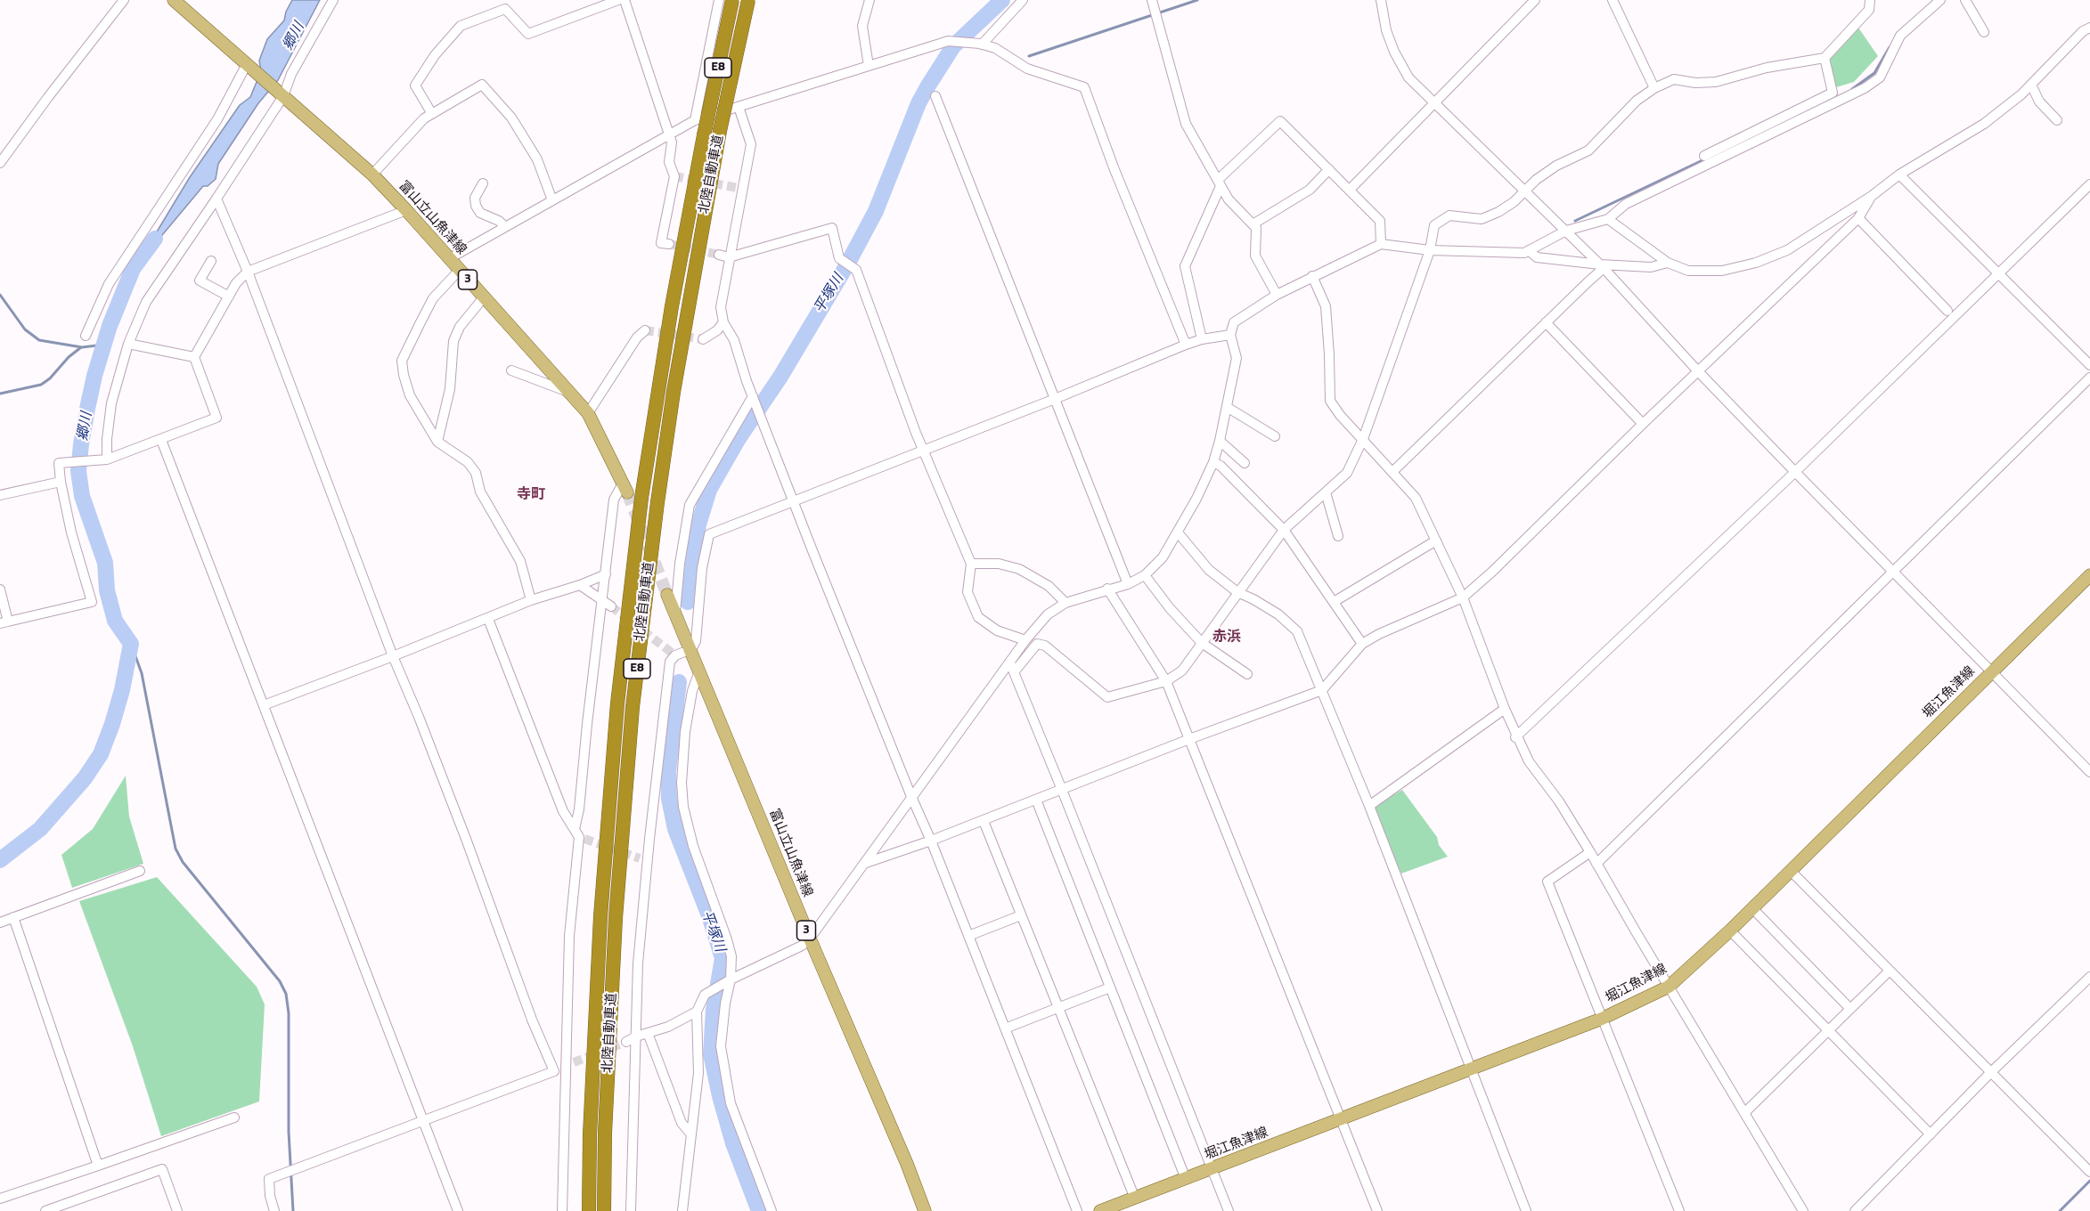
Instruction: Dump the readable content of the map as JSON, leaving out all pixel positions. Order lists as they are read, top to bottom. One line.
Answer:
{"streets":{"highway":["E8","北陸自動車道"],"main road":["富山立山魚津線","3","堀江魚津線"]},"districts":["寺町","赤浜"],"water":["郷川","平塚川"]}
